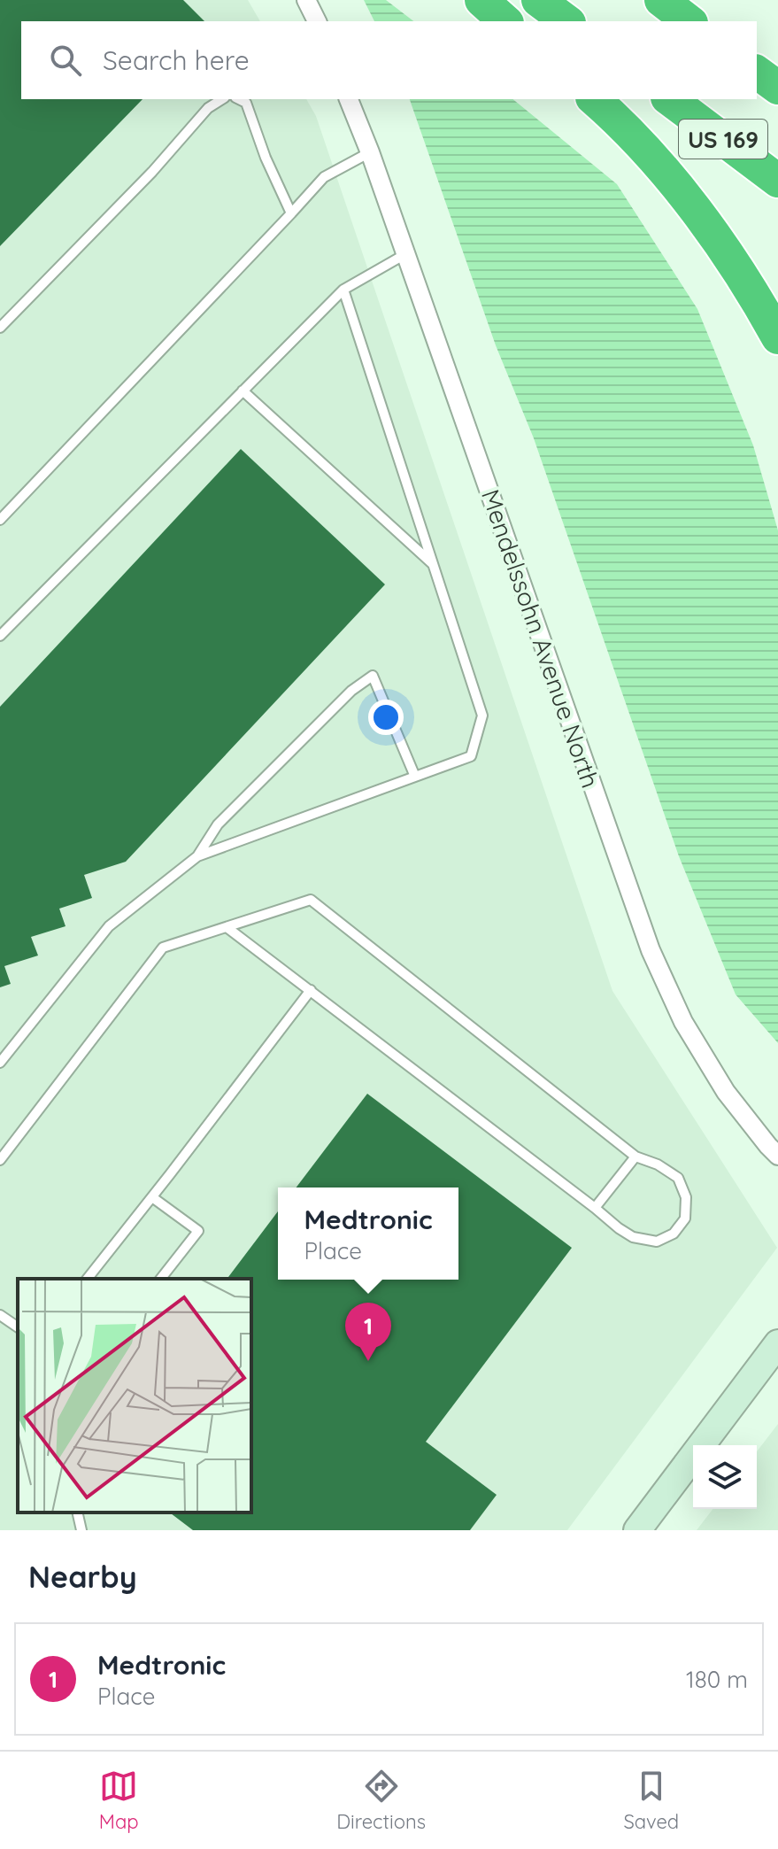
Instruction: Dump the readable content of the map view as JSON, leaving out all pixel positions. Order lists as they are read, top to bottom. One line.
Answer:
{"streets":{"highway":["US 169"],"street":["Mendelssohn Avenue North"]},"page":{"search":"Search here","popup":["Medtronic","Place"],"pins":"1","heading":"Nearby","list":[{"mark":"1","name":"Medtronic","note":"Place","value":"180 m"}],"nav":["Map","Directions","Saved"]}}
